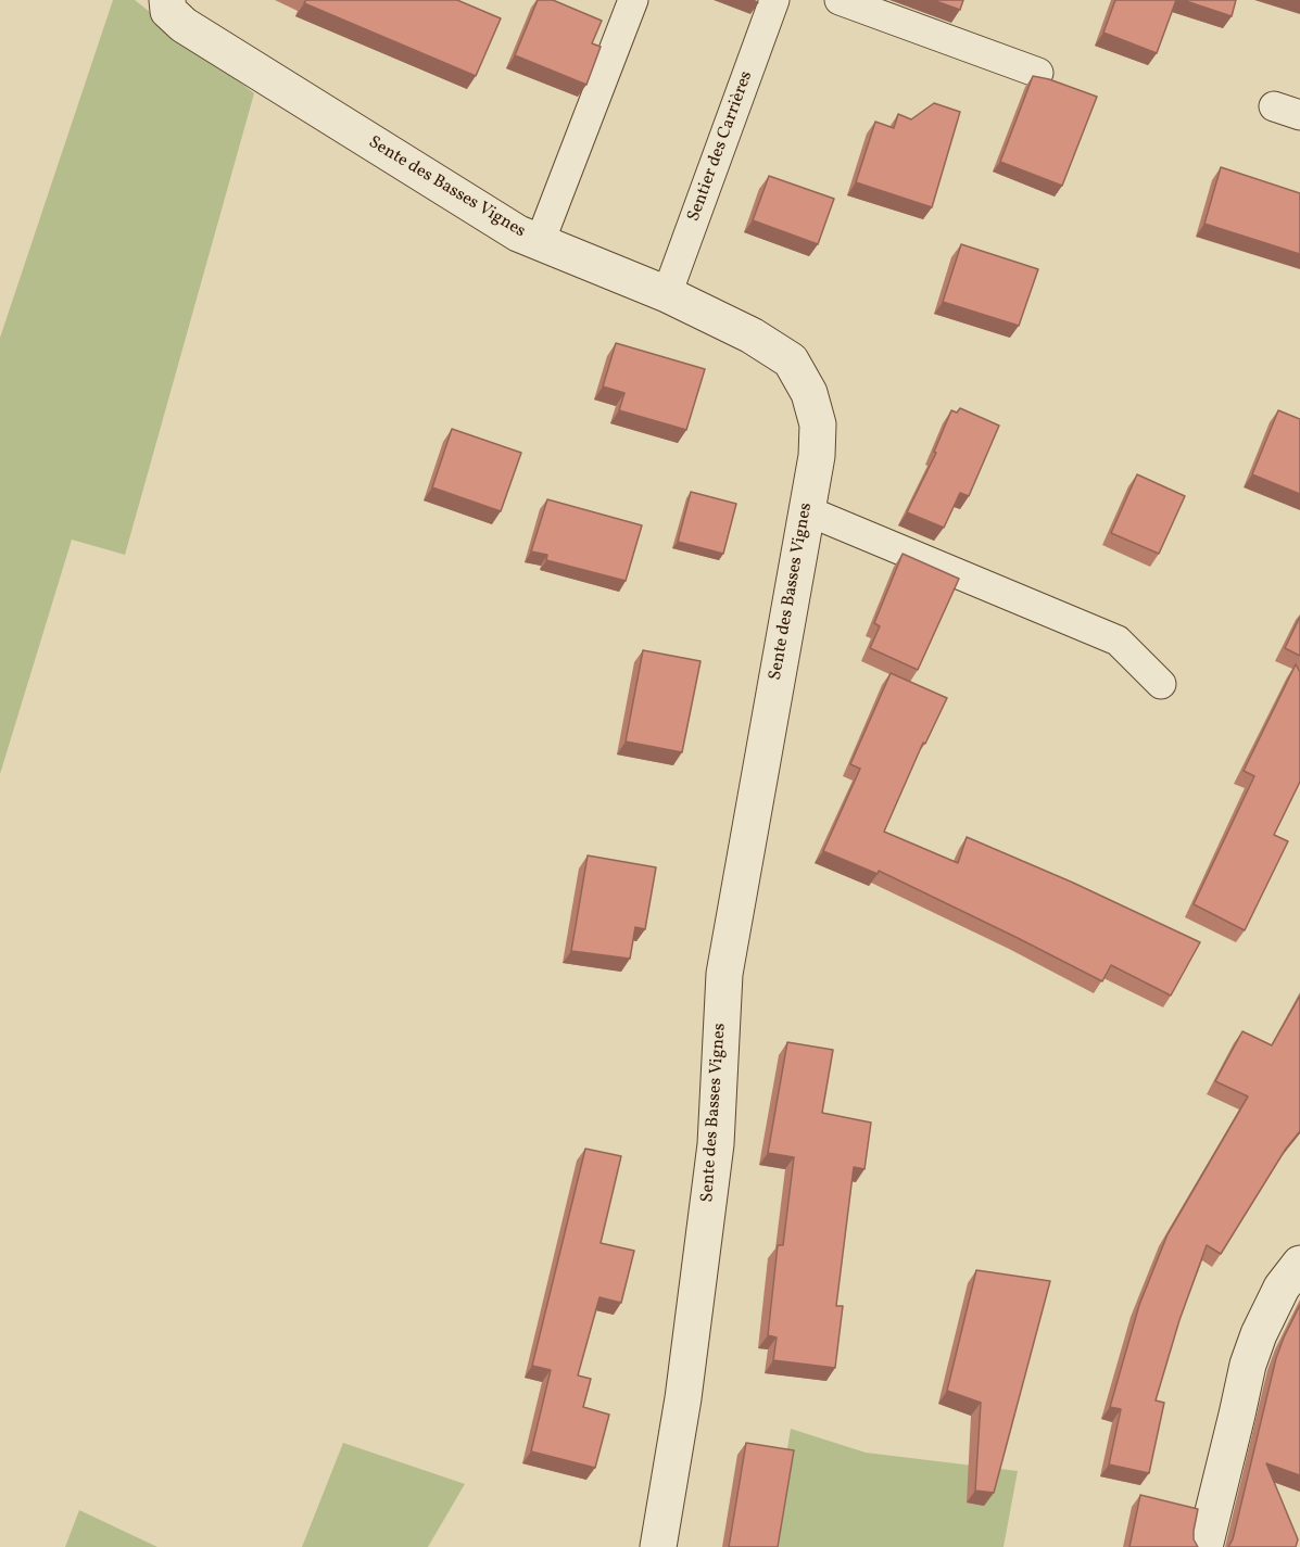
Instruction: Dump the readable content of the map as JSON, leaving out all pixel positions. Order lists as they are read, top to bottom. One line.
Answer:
{"streets":{"street":["Sente des Basses Vignes"],"lane":["Sentier des Carrières"]},"crossings":[["Sentier des Carrières","Sente des Basses Vignes"]]}
